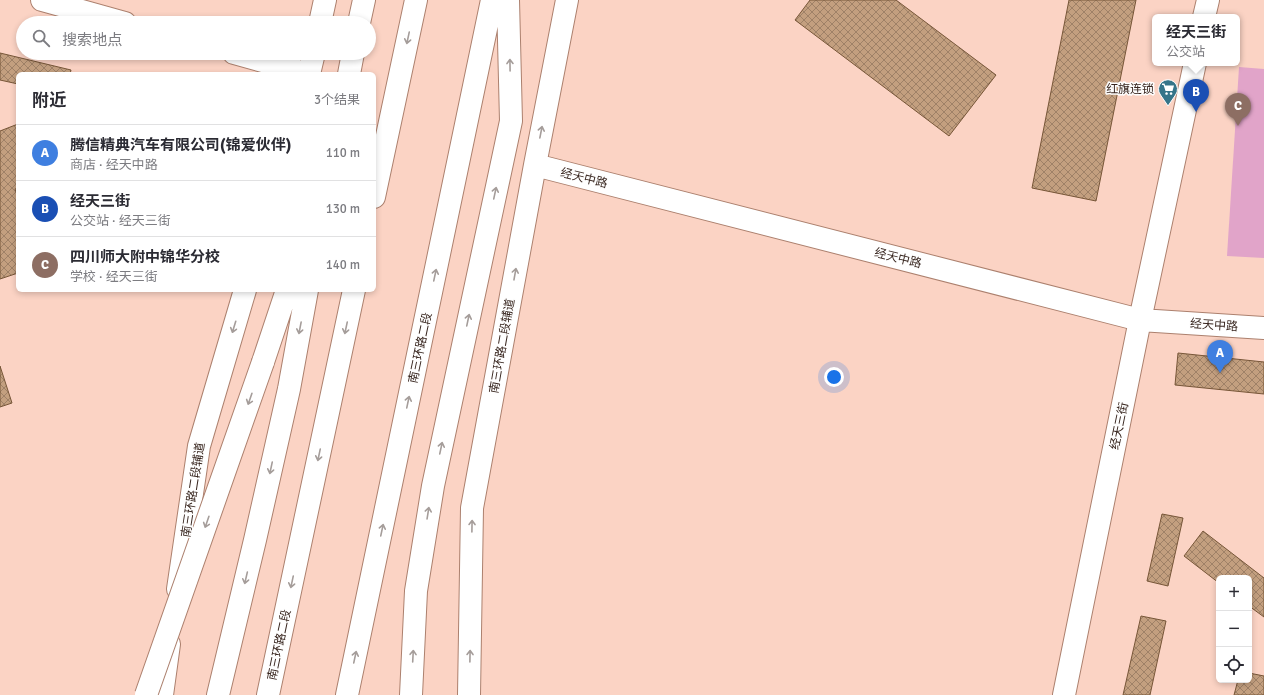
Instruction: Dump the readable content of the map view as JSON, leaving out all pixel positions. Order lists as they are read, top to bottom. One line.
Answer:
{"streets":{"main road":["经天中路","南三环路二段辅道","南三环路二段","经天三街"]},"crossings":[["经天中路","南三环路二段辅道"],["经天中路","经天三街"]],"places":{"supermarket":["红旗连锁"]},"page":{"popup":["经天三街","公交站"],"search":"搜索地点","heading":["附近","3个结果"],"pins":["B","C","A"],"list":[{"mark":"A","name":"腾信精典汽车有限公司(锦爱伙伴)","note":"商店 · 经天中路","value":"110 m"},{"mark":"B","name":"经天三街","note":"公交站 · 经天三街","value":"130 m"},{"mark":"C","name":"四川师大附中锦华分校","note":"学校 · 经天三街","value":"140 m"}],"map_buttons":["+","−"]}}
